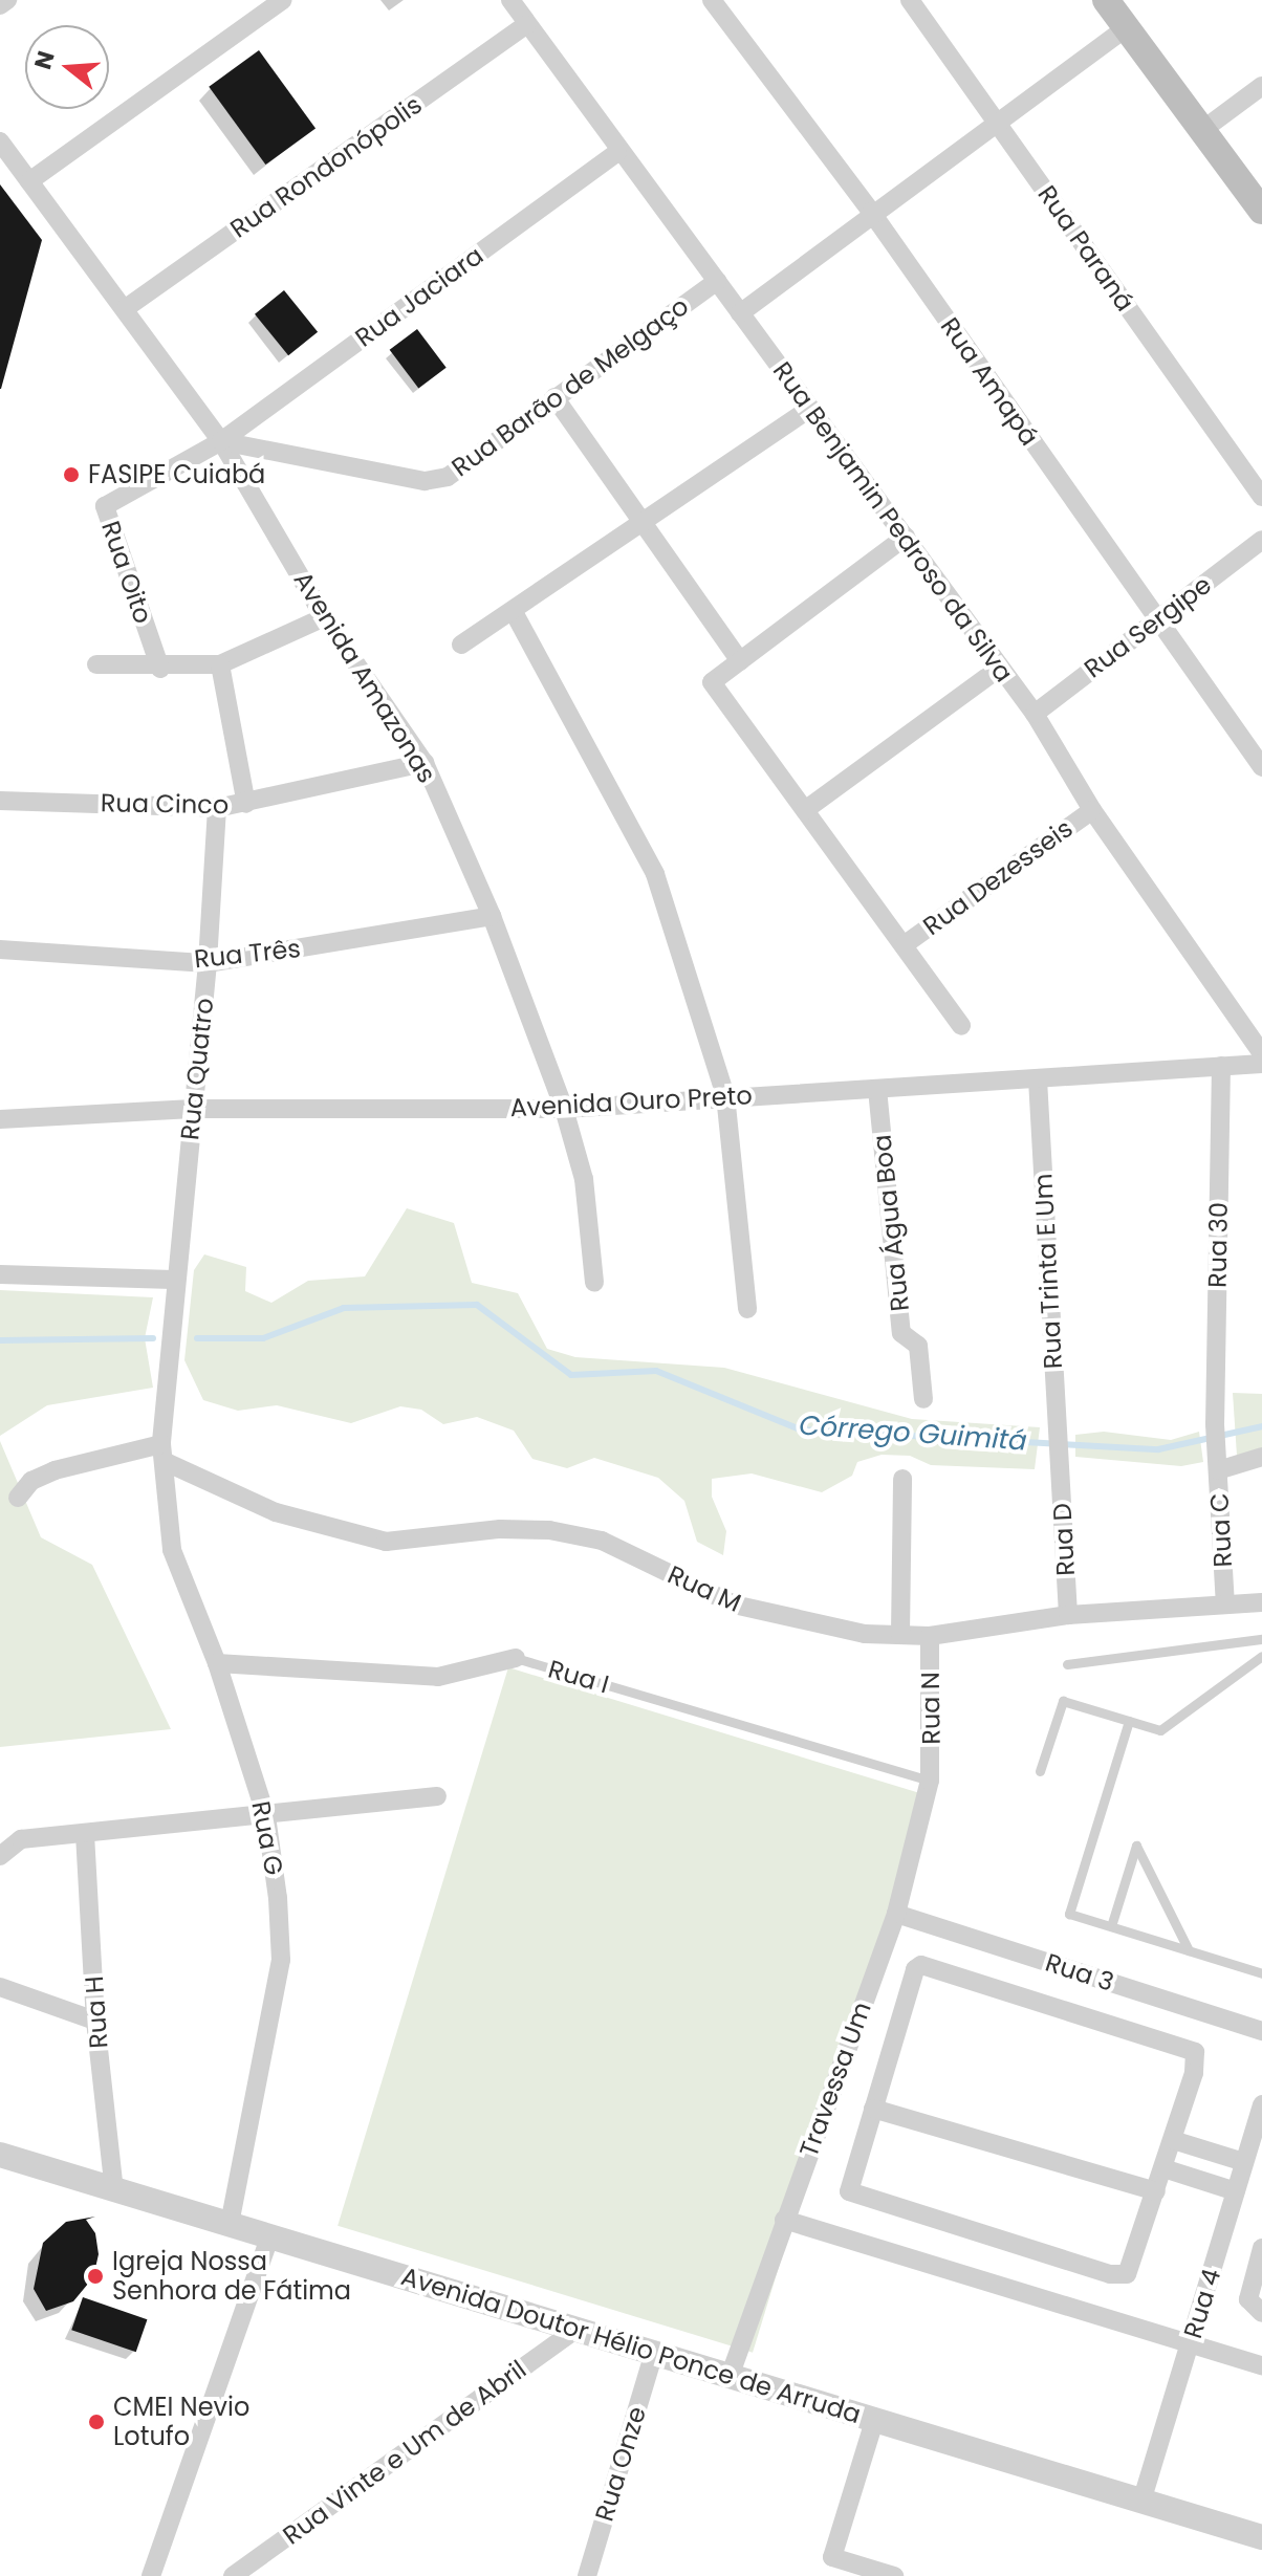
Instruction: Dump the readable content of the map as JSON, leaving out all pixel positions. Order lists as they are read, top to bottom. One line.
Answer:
{"streets":{"street":["Rua Rondonópolis","Rua Paraná","Rua Jaciara","Rua Amapá","Rua Barão de Melgaço","Rua Benjamin Pedroso da Silva","Rua Oito","Rua Sergipe","Avenida Amazonas","Rua Cinco","Rua Dezesseis","Rua Três","Rua Quatro","Avenida Ouro Preto","Rua Água Boa","Rua 30","Rua Trinta E Um","Rua C","Rua D","Rua M","Rua I","Rua N","Rua G","Rua 3","Rua H","Travessa Um","Rua 4","Avenida Doutor Hélio Ponce de Arruda","Rua Vinte e Um de Abril","Rua Onze"]},"crossings":[["Rua Rondonópolis","Rua Benjamin Pedroso da Silva"],["Rua Rondonópolis","Avenida Amazonas"],["Rua Jaciara","Rua Barão de Melgaço"],["Rua Jaciara","Rua Benjamin Pedroso da Silva"],["Rua Jaciara","Rua Oito"],["Rua Jaciara","Avenida Amazonas"],["Rua Amapá","Rua Sergipe"],["Rua Barão de Melgaço","Rua Benjamin Pedroso da Silva"],["Rua Barão de Melgaço","Rua Oito"],["Rua Barão de Melgaço","Avenida Amazonas"],["Rua Benjamin Pedroso da Silva","Rua Sergipe"],["Rua Benjamin Pedroso da Silva","Rua Dezesseis"],["Rua Oito","Avenida Amazonas"],["Avenida Amazonas","Rua Cinco"],["Avenida Amazonas","Rua Três"],["Avenida Amazonas","Avenida Ouro Preto"],["Rua Cinco","Rua Quatro"],["Rua Três","Rua Quatro"],["Rua Quatro","Avenida Ouro Preto"],["Rua Quatro","Rua M"],["Rua Quatro","Rua G"],["Avenida Ouro Preto","Rua Água Boa"],["Avenida Ouro Preto","Rua 30"],["Avenida Ouro Preto","Rua Trinta E Um"],["Rua 30","Rua C"],["Rua Trinta E Um","Rua D"],["Rua C","Rua M"],["Rua D","Rua M"],["Rua M","Rua N"],["Rua M","Rua G"],["Rua I","Rua N"],["Rua I","Rua G"],["Rua I","Travessa Um"],["Rua N","Travessa Um"],["Rua G","Avenida Doutor Hélio Ponce de Arruda"],["Rua 3","Travessa Um"],["Rua H","Avenida Doutor Hélio Ponce de Arruda"],["Travessa Um","Avenida Doutor Hélio Ponce de Arruda"],["Rua 4","Avenida Doutor Hélio Ponce de Arruda"],["Avenida Doutor Hélio Ponce de Arruda","Rua Vinte e Um de Abril"],["Avenida Doutor Hélio Ponce de Arruda","Rua Onze"]],"water":["Córrego Guimitá"],"places":["FASIPE Cuiabá","Igreja Nossa Senhora de Fátima","CMEI Nevio Lotufo"],"north":"left"}
